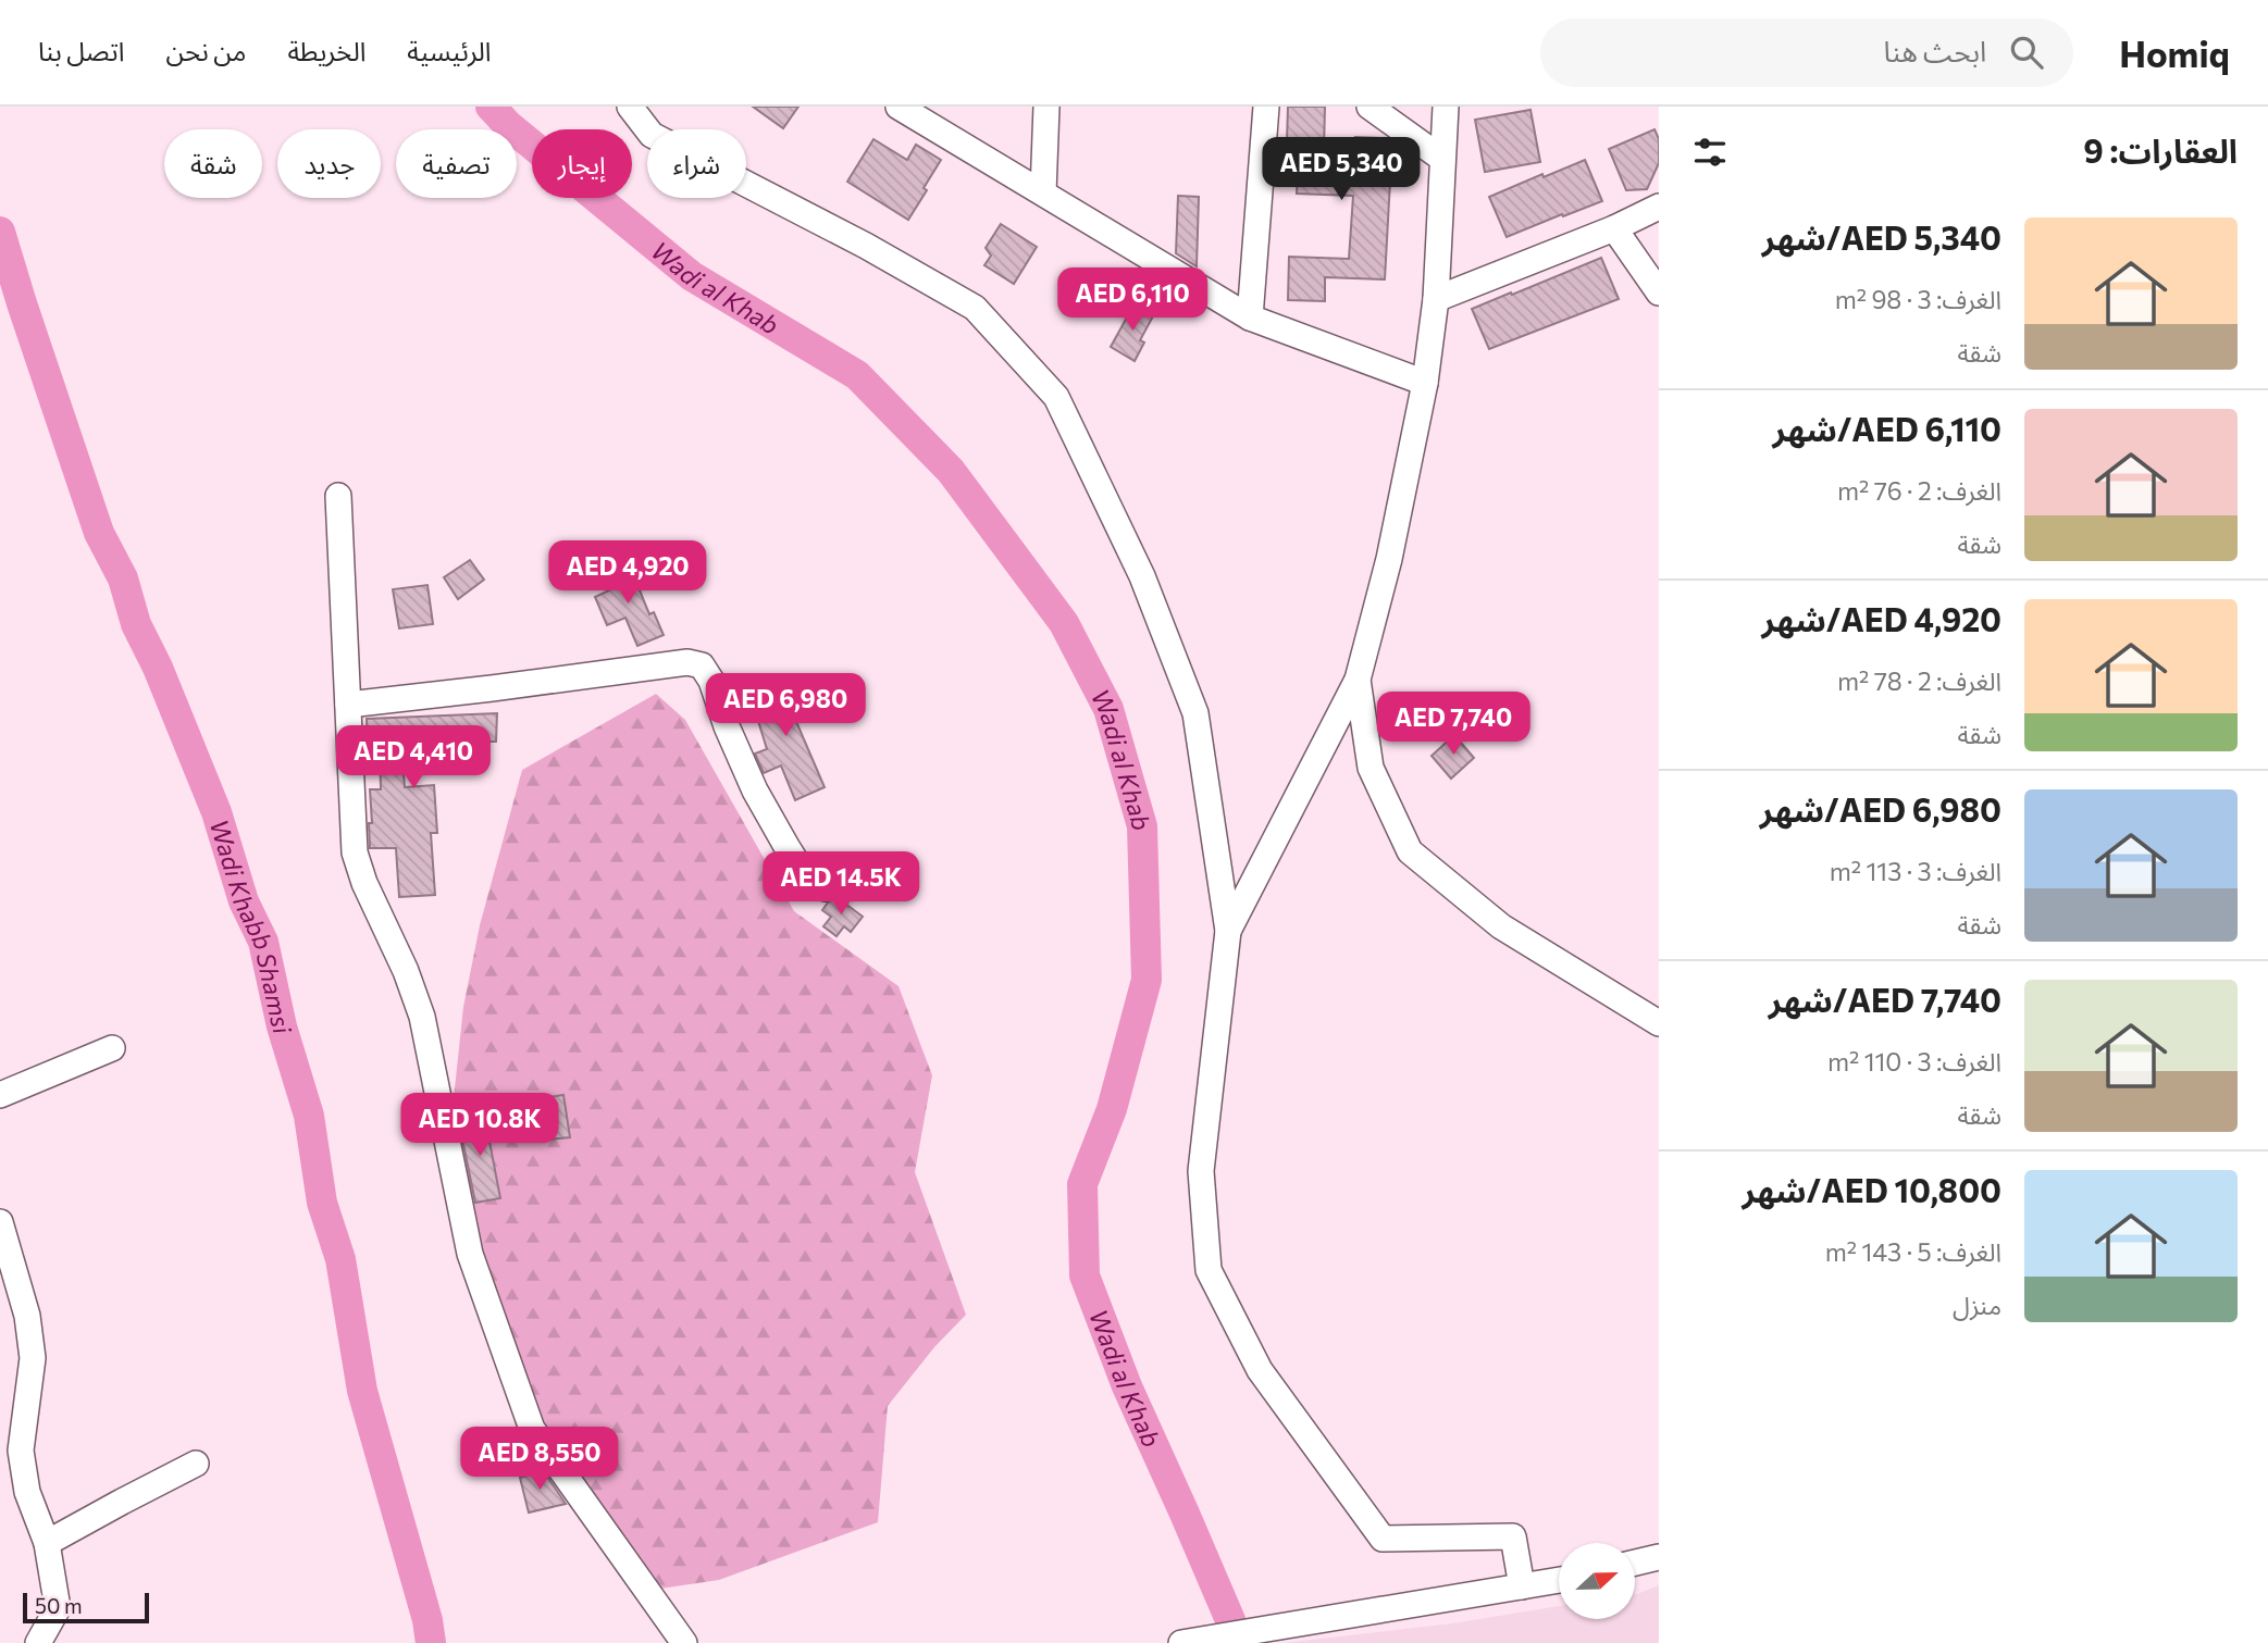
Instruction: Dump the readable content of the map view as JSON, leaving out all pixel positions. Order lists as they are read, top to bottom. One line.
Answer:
{"water":["Wadi al Khab","Wadi Khabb Shamsi"],"scale_bar":"50 m","north":"right","page":{"header":"Homiq","search":"ابحث هنا","nav":["الرئيسية","الخريطة","من نحن","اتصل بنا"],"heading":"العقارات: 9","chip":["شراء","إيجار","تصفية","جديد","شقة"],"price":["AED 5,340","AED 6,110","AED 4,920","AED 6,980","AED 7,740","AED 4,410","AED 14.5K","AED 10.8K","AED 8,550"],"list":[{"name":"AED 5,340/شهر","note":"الغرف: 3 · 98 m² · شقة"},{"name":"AED 6,110/شهر","note":"الغرف: 2 · 76 m² · شقة"},{"name":"AED 4,920/شهر","note":"الغرف: 2 · 78 m² · شقة"},{"name":"AED 6,980/شهر","note":"الغرف: 3 · 113 m² · شقة"},{"name":"AED 7,740/شهر","note":"الغرف: 3 · 110 m² · شقة"},{"name":"AED 10,800/شهر","note":"الغرف: 5 · 143 m² · منزل"}],"scale":"50 m"}}
